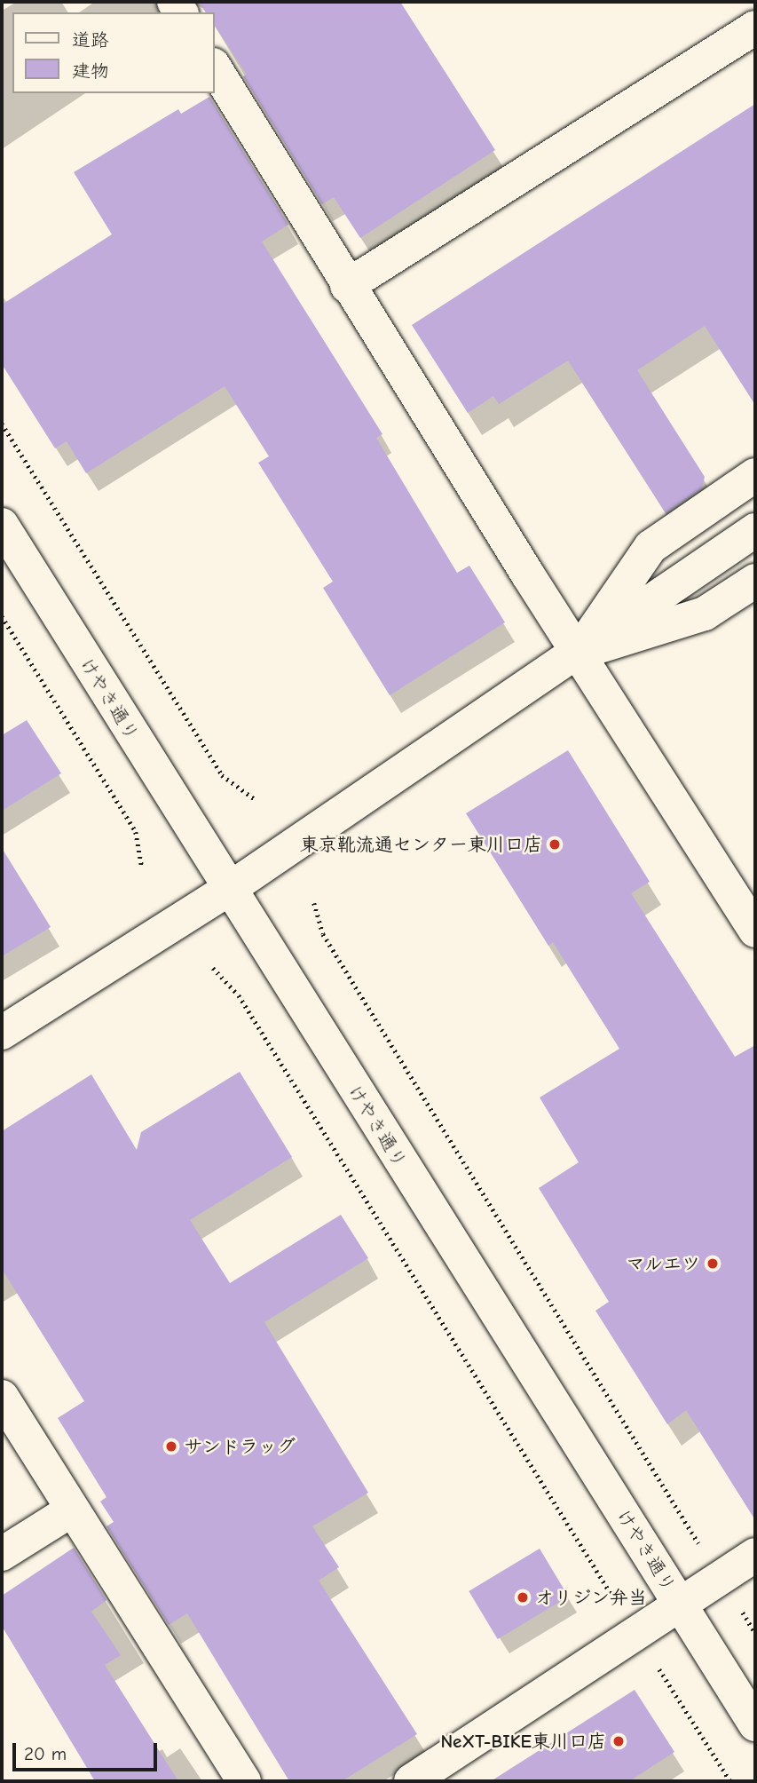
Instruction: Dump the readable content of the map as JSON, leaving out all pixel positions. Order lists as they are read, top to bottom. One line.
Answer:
{"streets":{"street":["けやき通り"]},"places":["東京靴流通センター東川口店","マルエツ","サンドラッグ","オリジン弁当","NeXT-BIKE東川口店"],"legend":["道路","建物"],"scale_bar":"20 m"}
